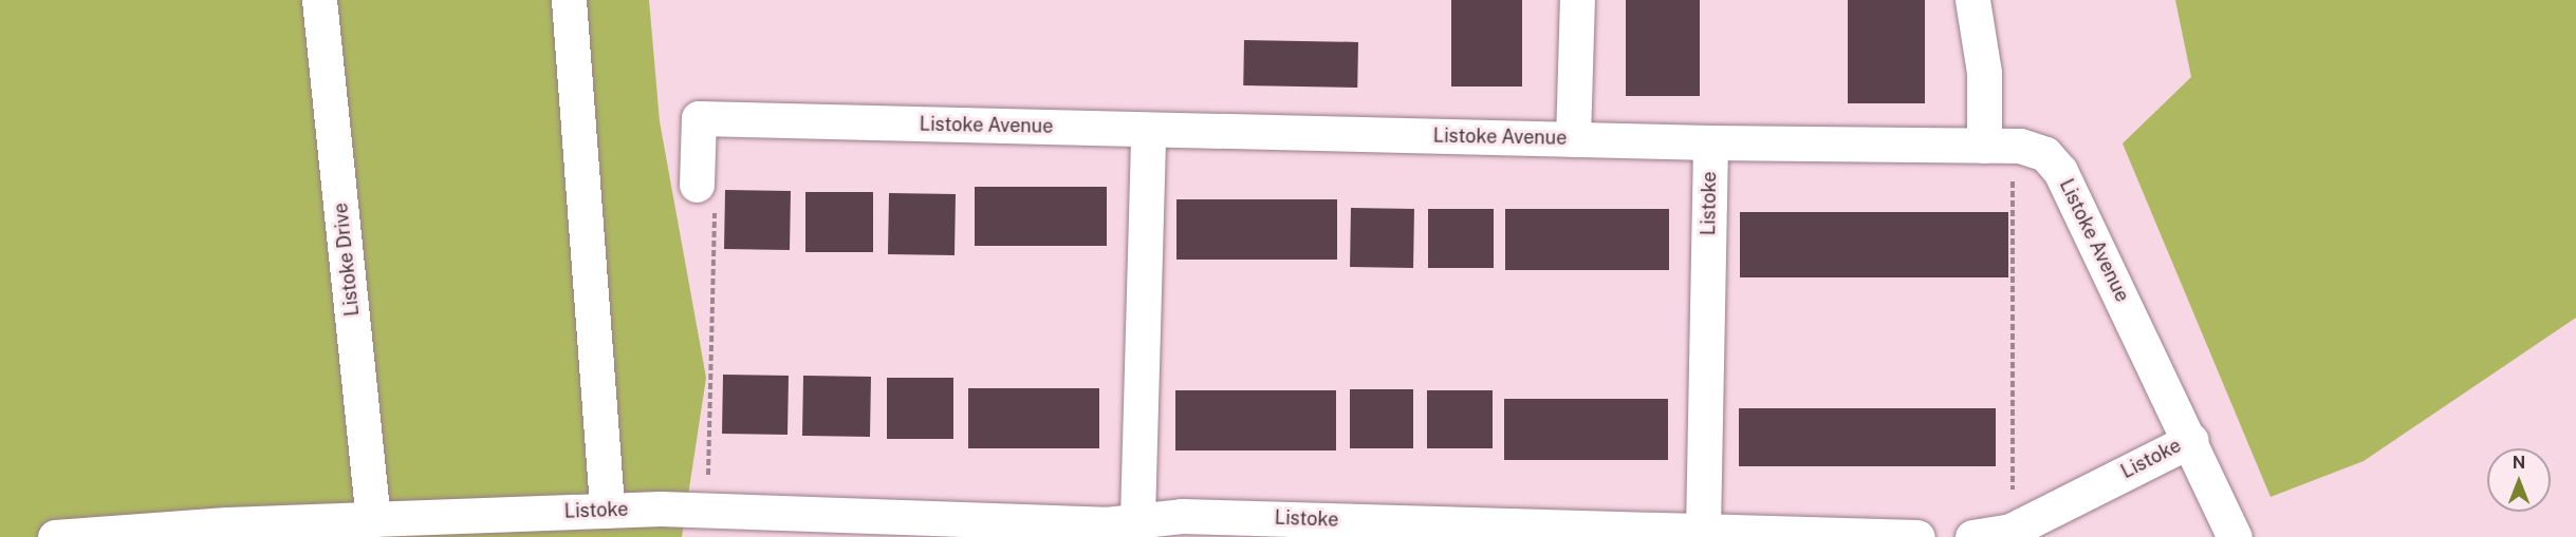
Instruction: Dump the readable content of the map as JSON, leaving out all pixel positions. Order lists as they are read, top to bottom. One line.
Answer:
{"streets":{"street":["Listoke Avenue","Listoke","Listoke Drive"]},"crossings":[["Listoke Avenue","Listoke"],["Listoke","Listoke Drive"]],"north":"top"}
